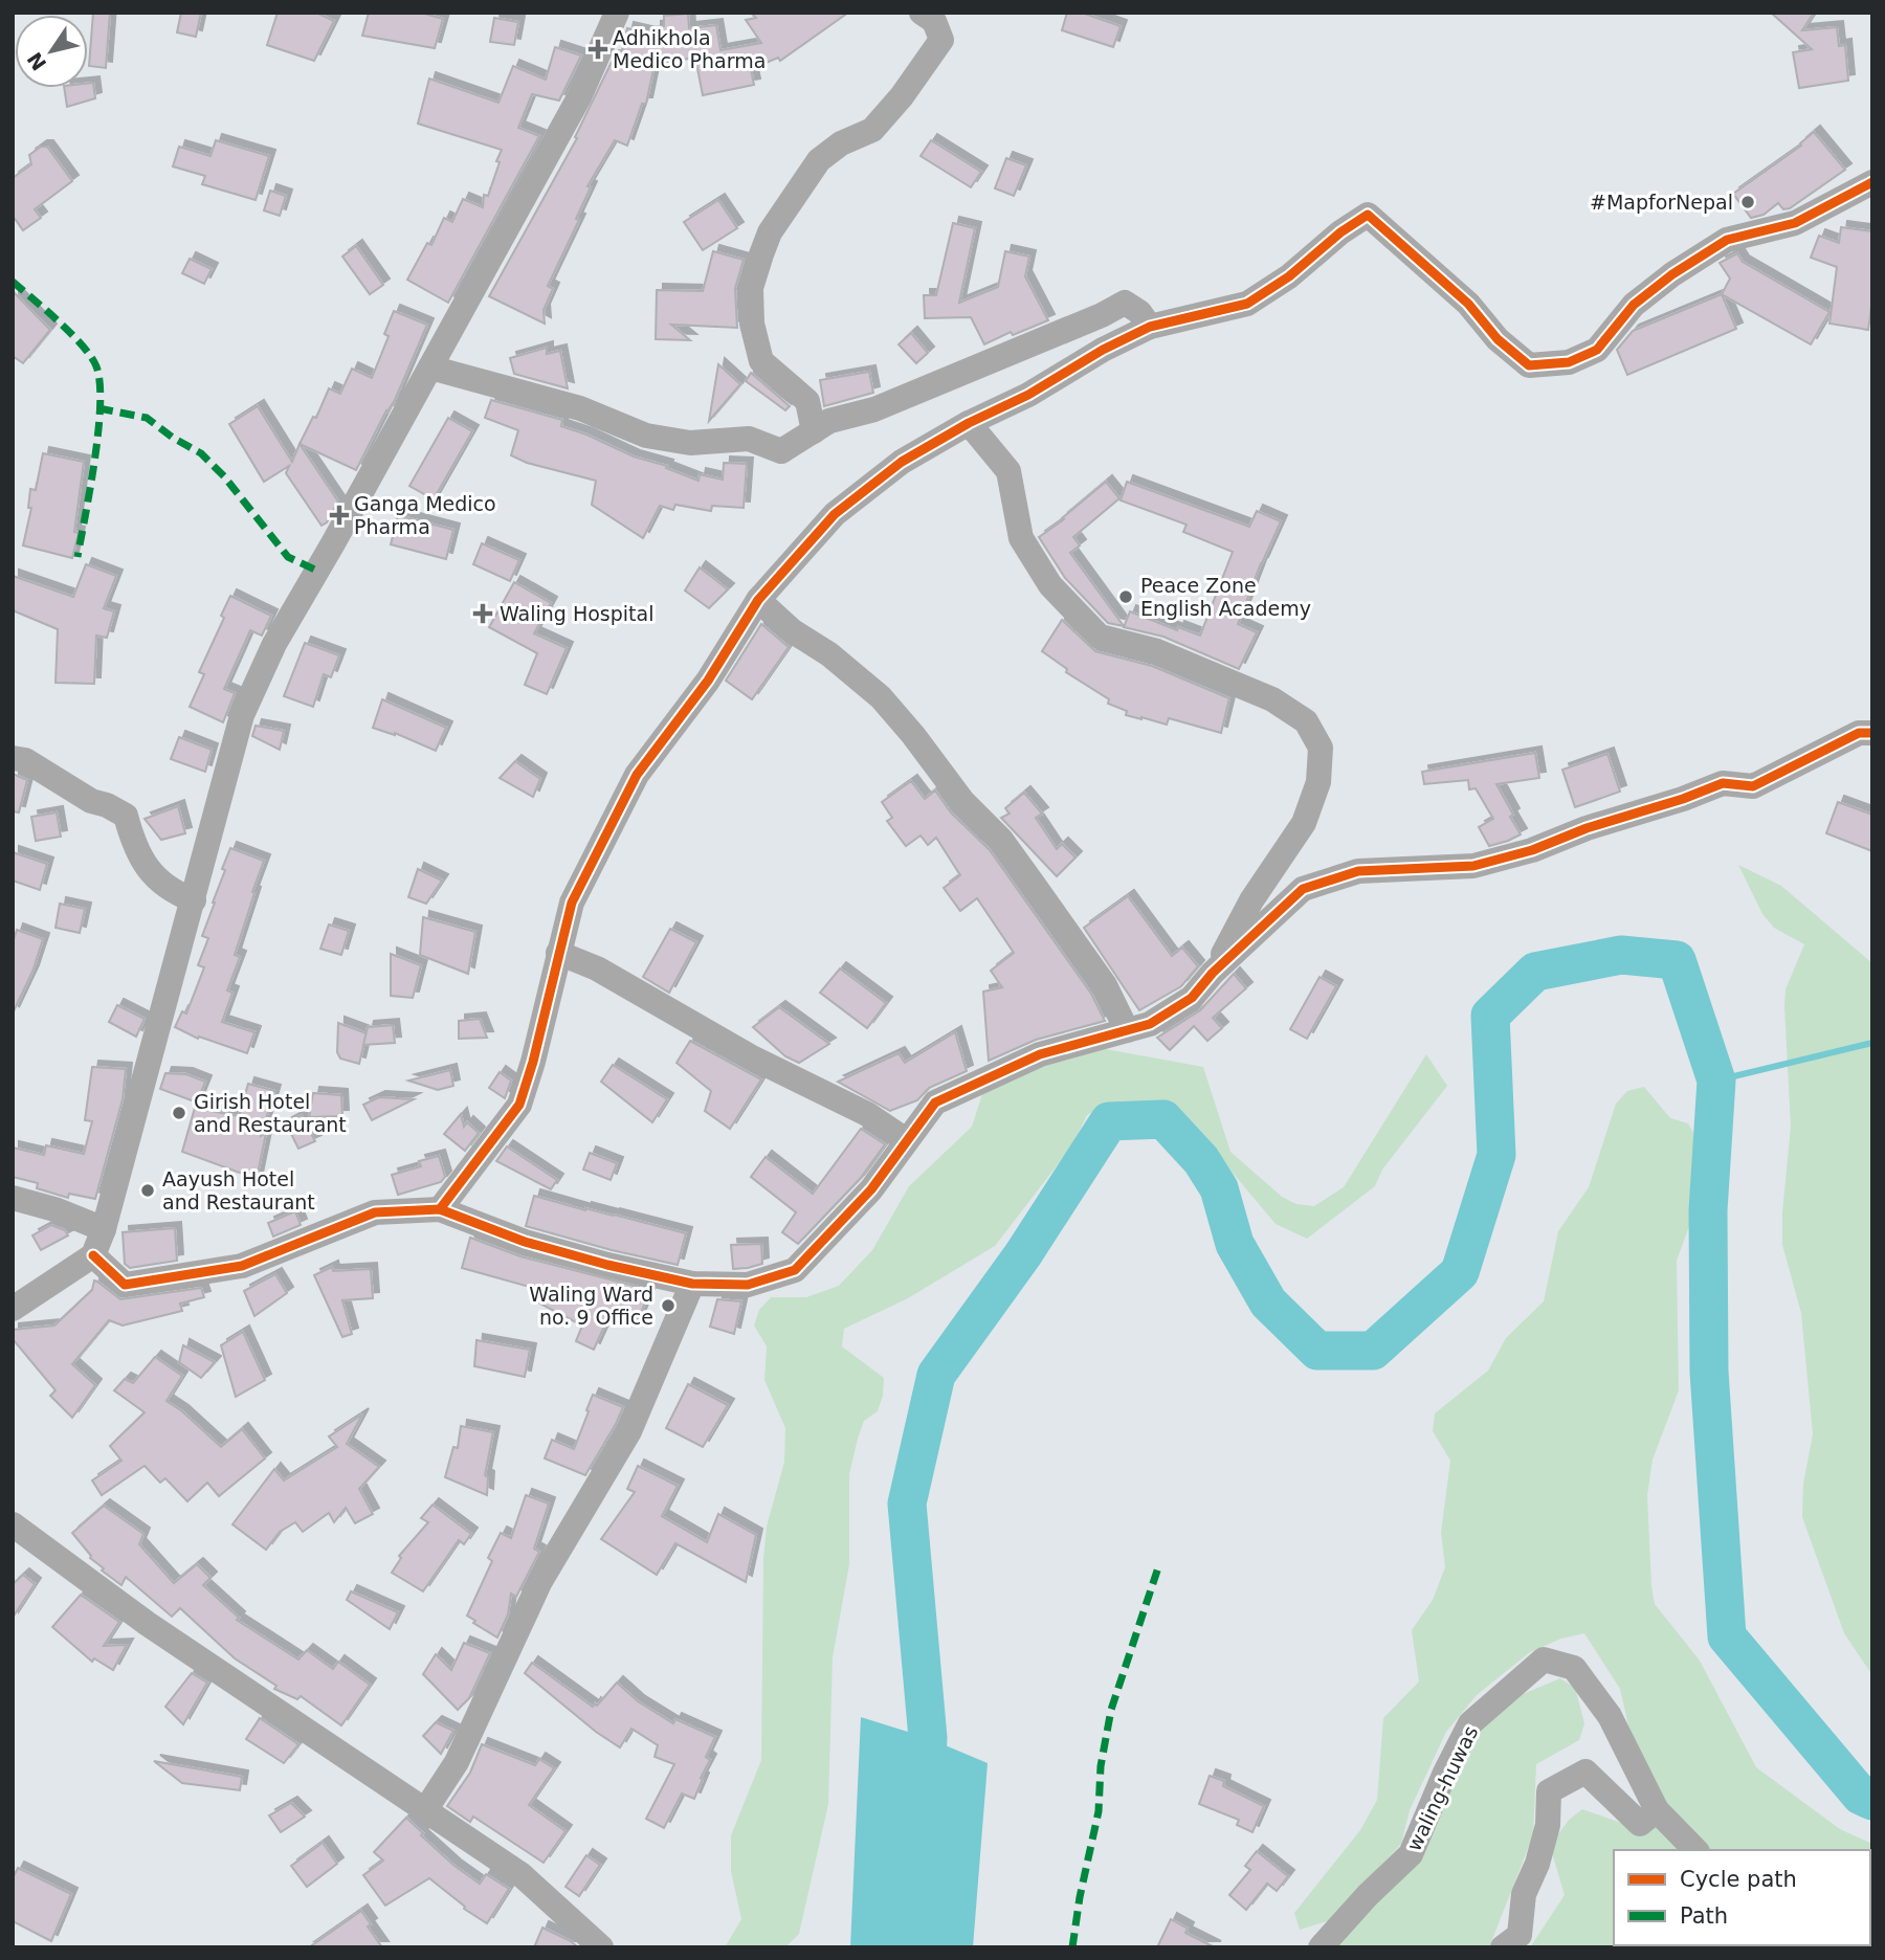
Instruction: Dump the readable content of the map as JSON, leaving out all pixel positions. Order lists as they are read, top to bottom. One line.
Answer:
{"streets":{"street":["waling-huwas"]},"places":{"health":["Adhikhola Medico Pharma","Ganga Medico Pharma","Waling Hospital"],"other":["#MapforNepal","Peace Zone English Academy","Girish Hotel and Restaurant","Aayush Hotel and Restaurant","Waling Ward no. 9 Office"]},"legend":["Cycle path","Path"],"north":"bottom left"}
